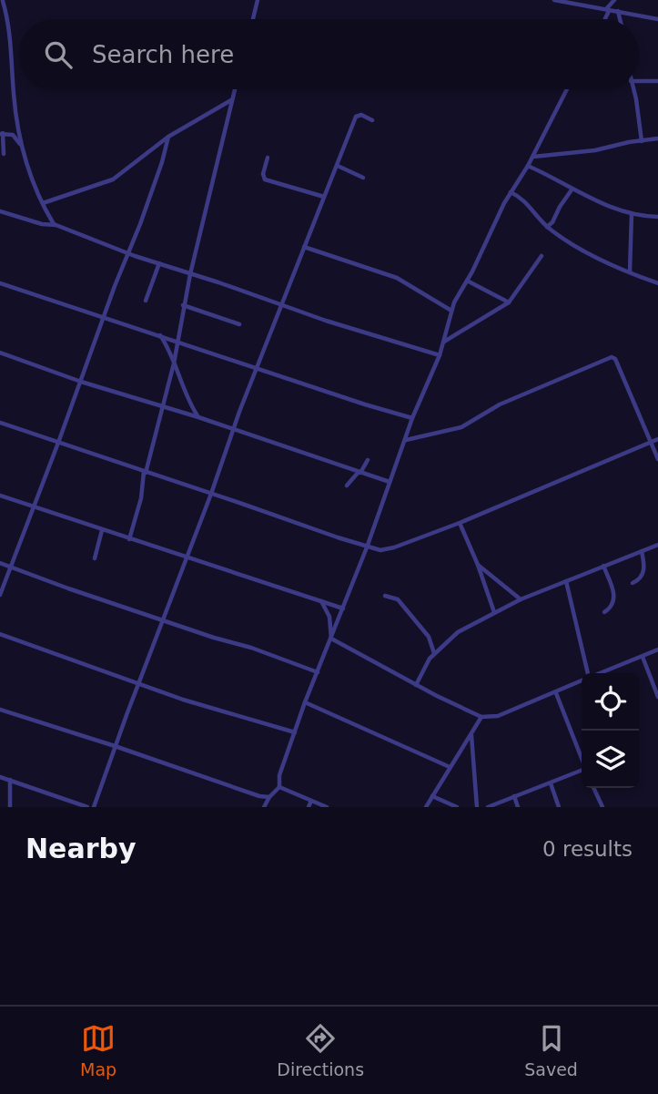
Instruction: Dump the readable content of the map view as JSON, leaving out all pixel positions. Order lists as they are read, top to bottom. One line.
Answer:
{"page":{"search":"Search here","heading":["Nearby","0 results"],"nav":["Map","Directions","Saved"]}}
